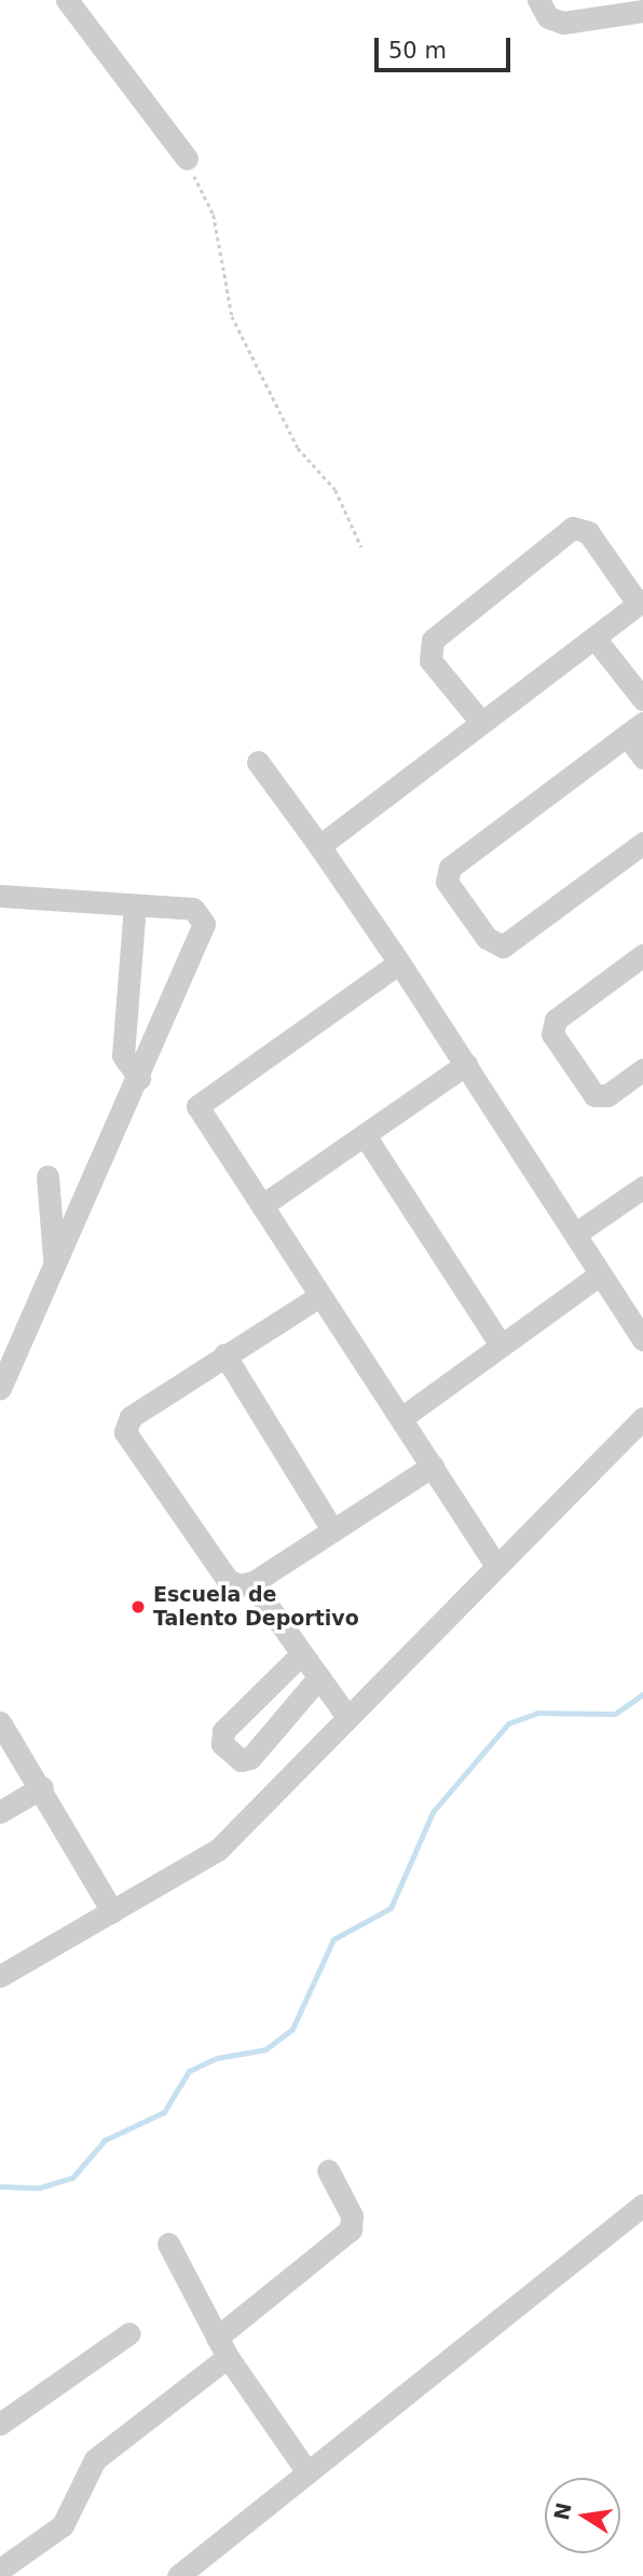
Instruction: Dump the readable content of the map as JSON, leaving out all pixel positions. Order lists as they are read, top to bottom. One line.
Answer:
{"places":["Escuela de Talento Deportivo"],"scale_bar":"50 m","north":"left"}
